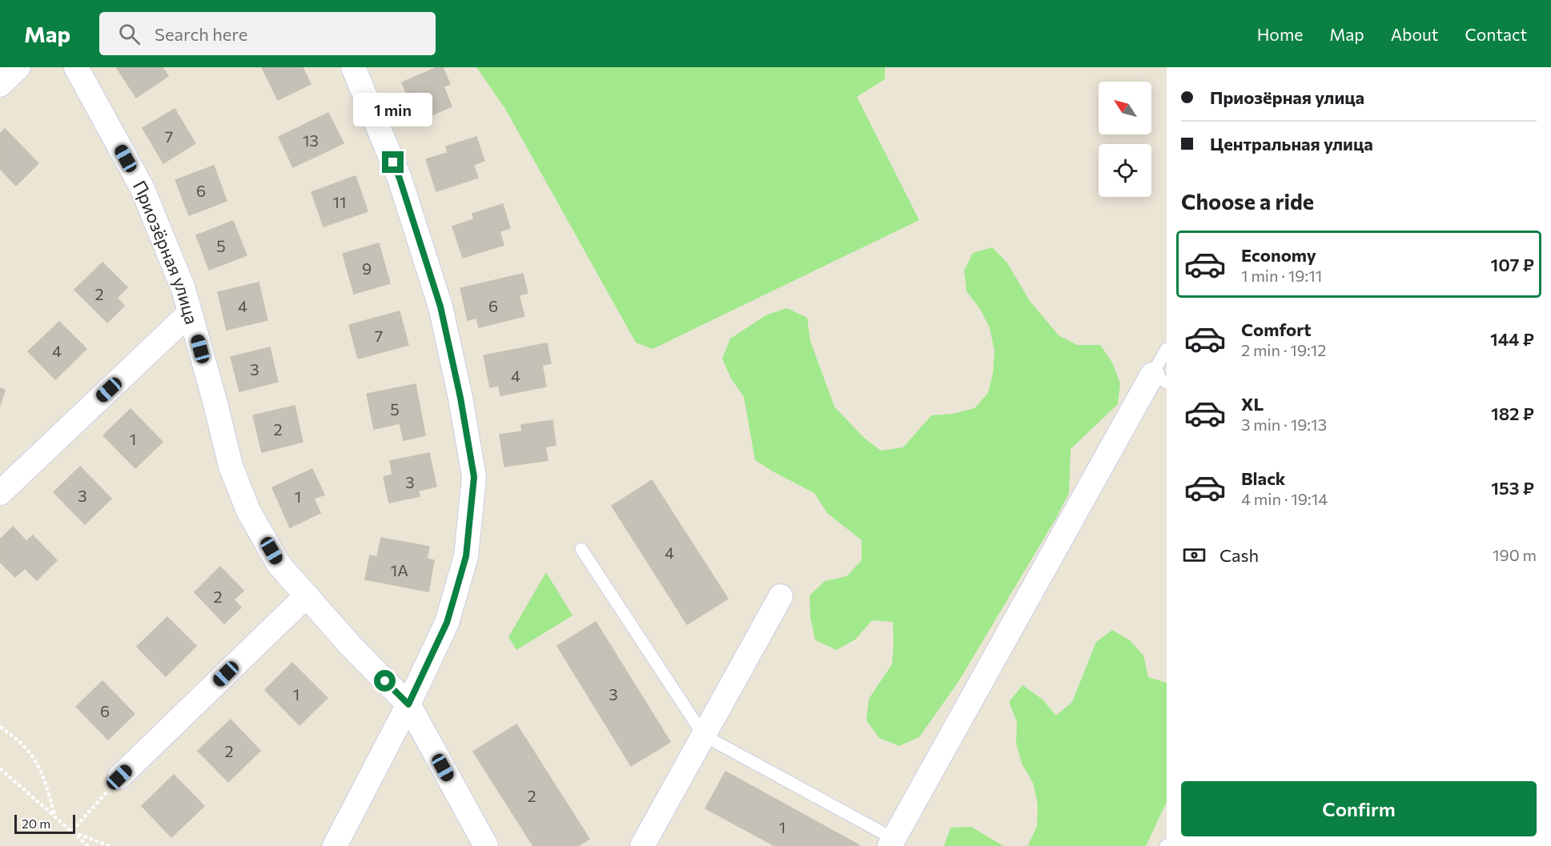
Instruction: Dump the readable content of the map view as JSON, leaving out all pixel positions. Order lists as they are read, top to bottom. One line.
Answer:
{"streets":{"street":["Приозёрная улица"]},"house_numbers":["7","13","6","11","5","9","2","4","6","7","4","3","4","5","2","1","3","3","1","4","1А","2","1","3","6","2","2","1"],"scale_bar":"20 m","north":"top left","page":{"header":"Map","search":"Search here","nav":["Home","Map","About","Contact"],"banner":["Приозёрная улица","Центральная улица"],"bubble":"1 min","heading":"Choose a ride","list":[{"name":"Economy","note":"1 min · 19:11","value":"107 ₽"},{"name":"Comfort","note":"2 min · 19:12","value":"144 ₽"},{"name":"XL","note":"3 min · 19:13","value":"182 ₽"},{"name":"Black","note":"4 min · 19:14","value":"153 ₽"}],"pay":["Cash","190 m"],"buttons":"Confirm","scale":"20 m"}}
